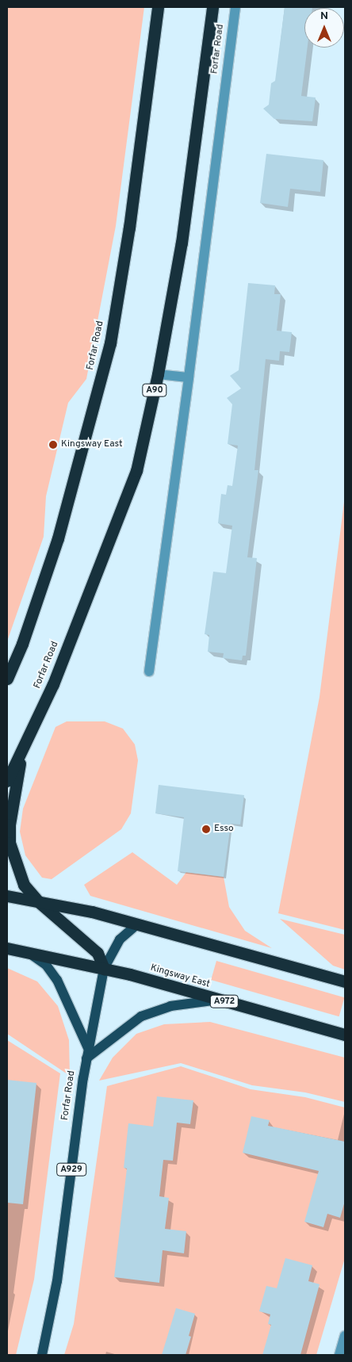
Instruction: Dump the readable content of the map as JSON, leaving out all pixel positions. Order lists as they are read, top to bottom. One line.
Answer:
{"streets":{"highway":["Forfar Road","A90","Kingsway East","A972"],"main road":["A929"]},"crossings":[["Forfar Road","A90"],["Forfar Road","Kingsway East"]],"places":["Kingsway East","Esso"],"north":"top"}
